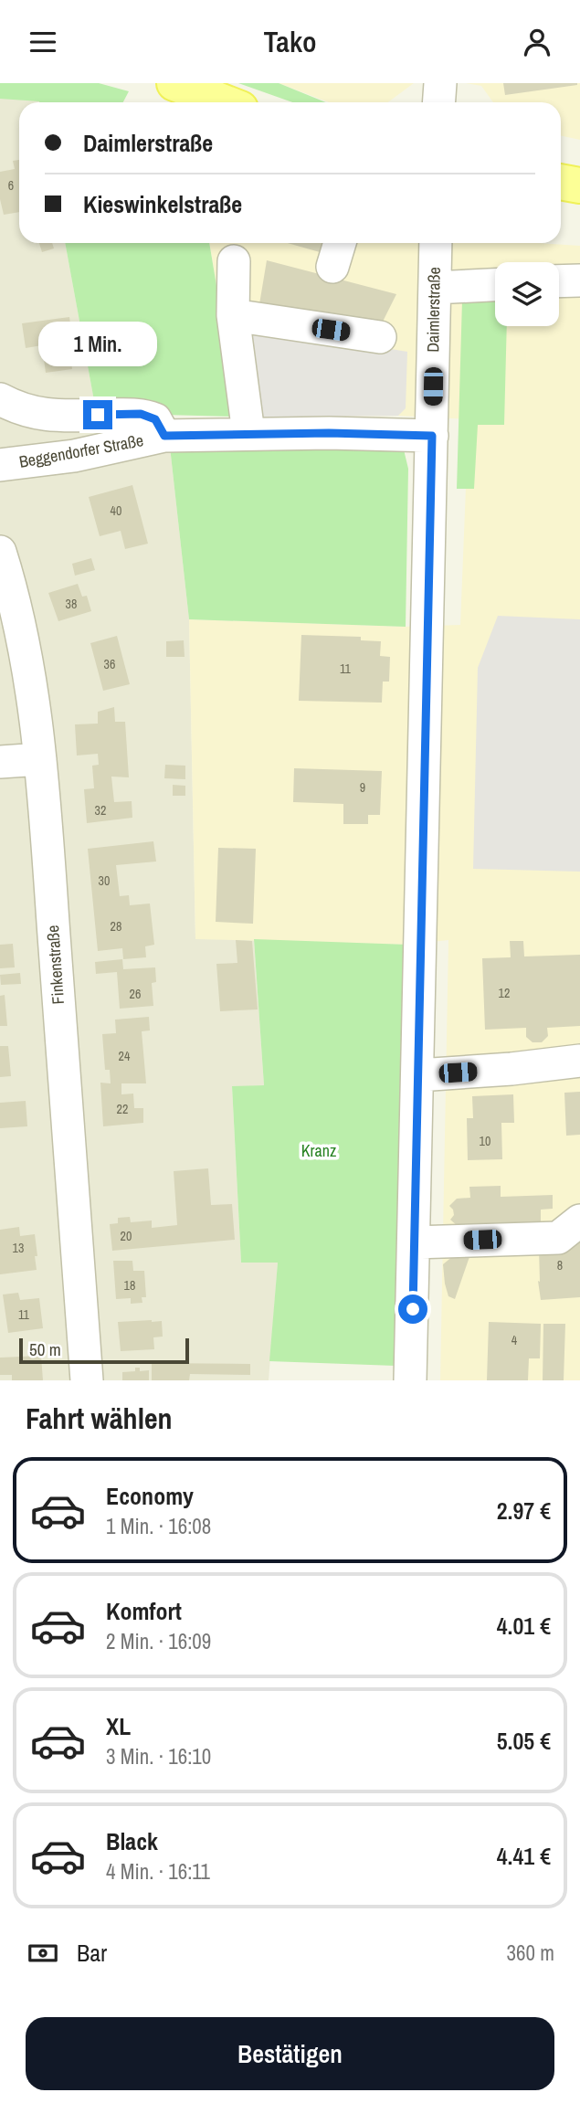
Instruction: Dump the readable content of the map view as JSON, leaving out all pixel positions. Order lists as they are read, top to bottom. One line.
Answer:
{"streets":{"street":["Daimlerstraße","Beggendorfer Straße","Finkenstraße"]},"crossings":[["Daimlerstraße","Beggendorfer Straße"]],"parks":["Kranz"],"house_numbers":["6","40","38","36","11","9","32","30","28","12","26","24","22","10","20","13","8","18","11","4"],"scale_bar":"50 m","page":{"header":"Tako","banner":["Daimlerstraße","Kieswinkelstraße"],"bubble":"1 Min.","scale":"50 m","heading":"Fahrt wählen","list":[{"name":"Economy","note":"1 Min. · 16:08","value":"2.97 €"},{"name":"Komfort","note":"2 Min. · 16:09","value":"4.01 €"},{"name":"XL","note":"3 Min. · 16:10","value":"5.05 €"},{"name":"Black","note":"4 Min. · 16:11","value":"4.41 €"}],"pay":["Bar","360 m"],"buttons":"Bestätigen"}}
